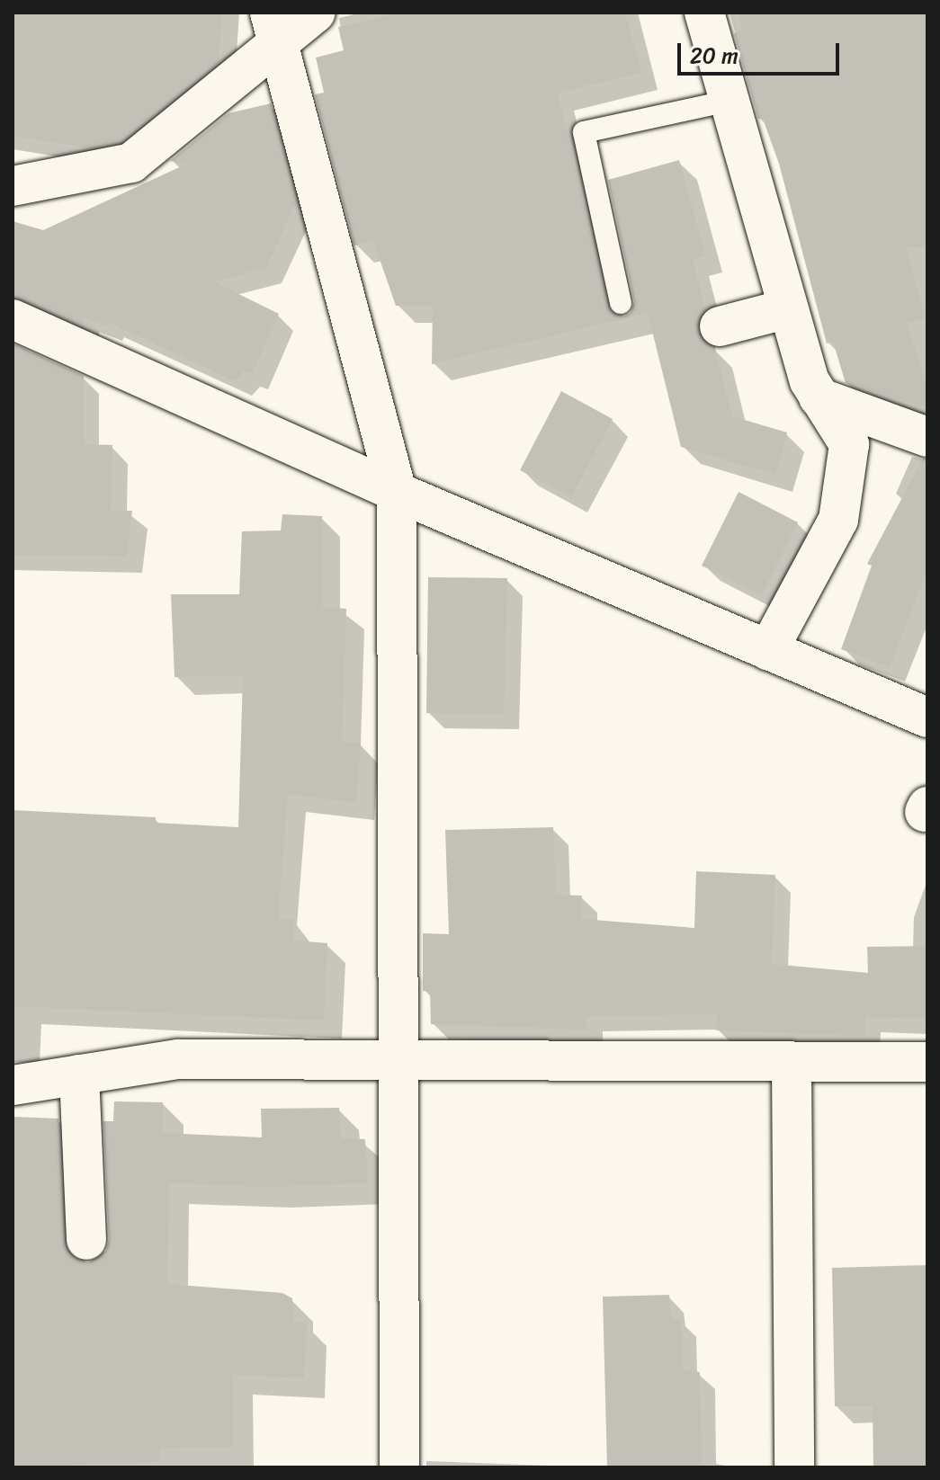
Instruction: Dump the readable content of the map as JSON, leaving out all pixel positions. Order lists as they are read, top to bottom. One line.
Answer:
{"scale_bar":"20 m"}
